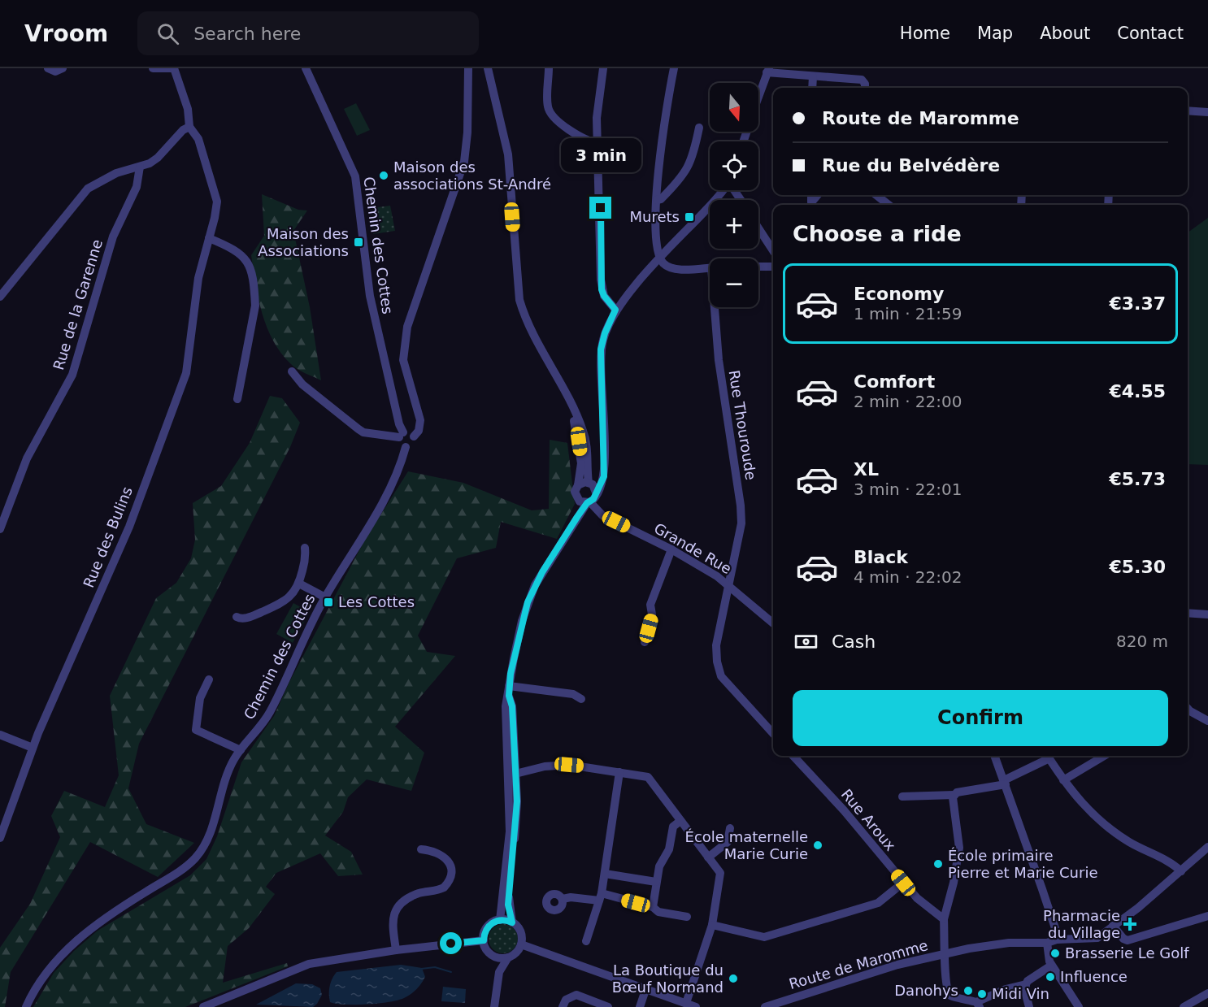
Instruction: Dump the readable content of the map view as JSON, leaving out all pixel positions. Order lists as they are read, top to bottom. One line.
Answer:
{"streets":{"street":["Chemin des Cottes","Rue de la Garenne","Rue Thouroude","Rue des Bulins","Grande Rue","Rue Aroux","Route de Maromme"]},"crossings":[["Rue Thouroude","Grande Rue"]],"places":{"other":["Maison des associations St-André","École maternelle Marie Curie","École primaire Pierre et Marie Curie","Brasserie Le Golf","Influence","La Boutique du Bœuf Normand","Danohys","Midi Vin"],"transit":["Murets","Maison des Associations","Les Cottes"],"health":["Pharmacie du Village"]},"north":"bottom","page":{"header":"Vroom","search":"Search here","nav":["Home","Map","About","Contact"],"map_buttons":["+","−"],"banner":["Route de Maromme","Rue du Belvédère"],"bubble":"3 min","heading":"Choose a ride","list":[{"name":"Economy","note":"1 min · 21:59","value":"€3.37"},{"name":"Comfort","note":"2 min · 22:00","value":"€4.55"},{"name":"XL","note":"3 min · 22:01","value":"€5.73"},{"name":"Black","note":"4 min · 22:02","value":"€5.30"}],"pay":["Cash","820 m"],"buttons":"Confirm"}}
